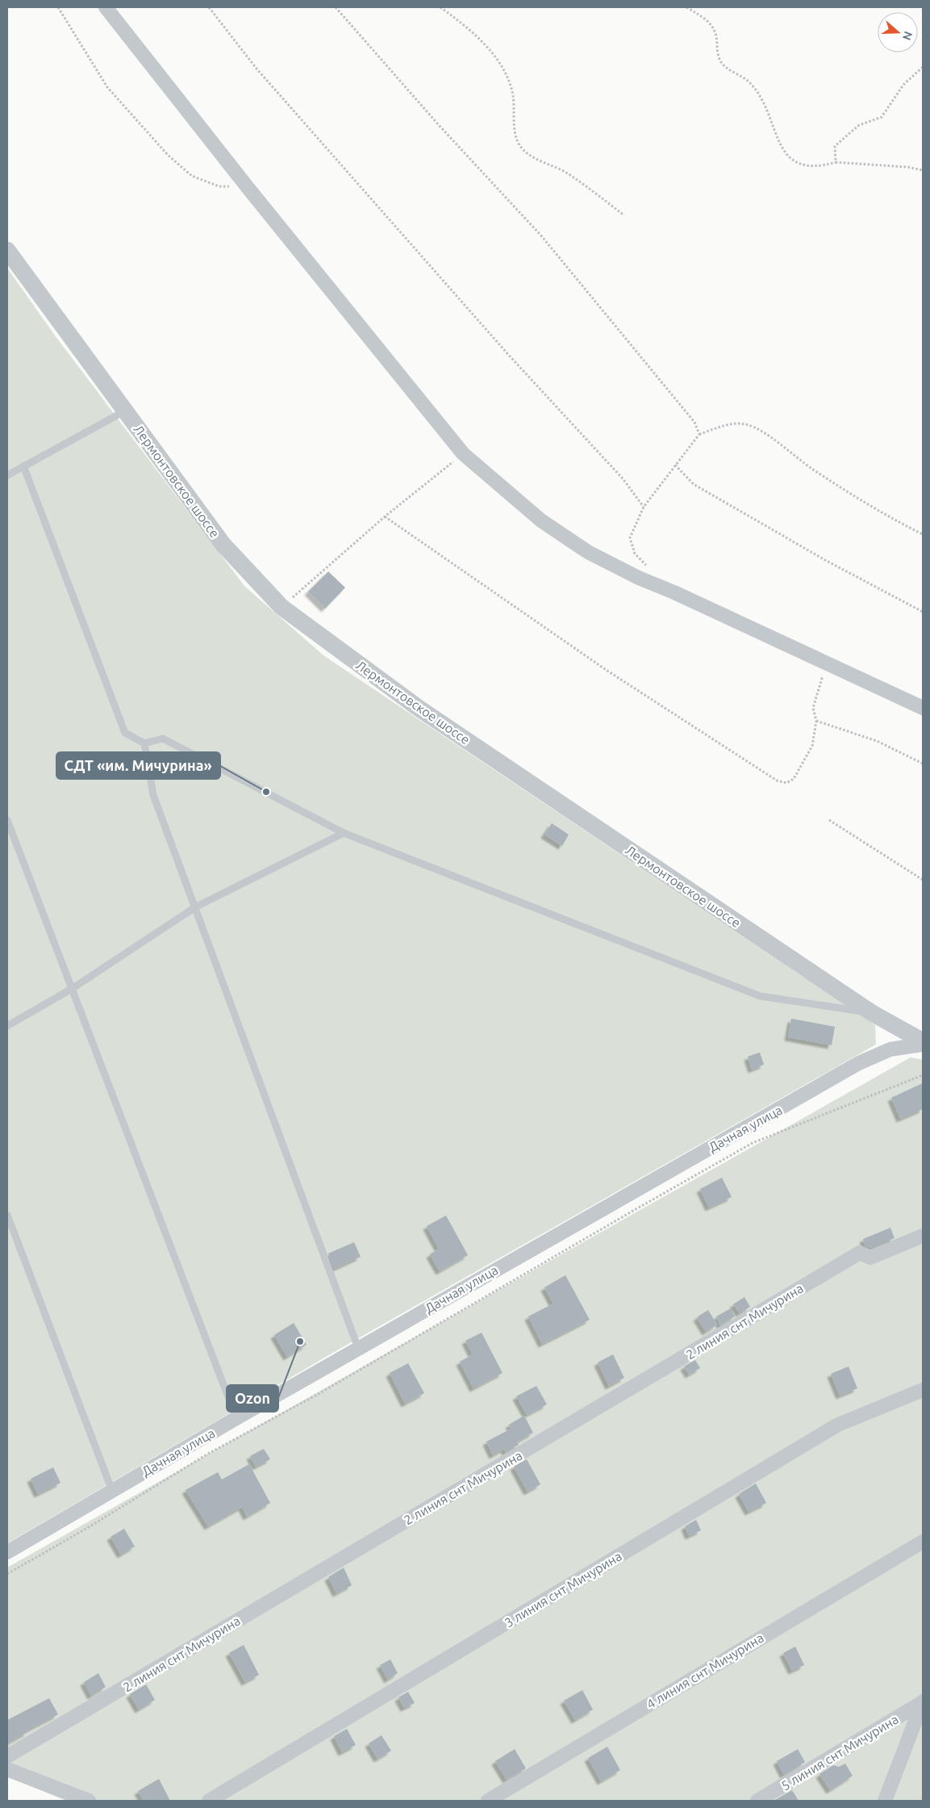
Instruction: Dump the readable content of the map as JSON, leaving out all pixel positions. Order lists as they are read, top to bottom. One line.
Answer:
{"streets":{"street":["Лермонтовское шоссе","Дачная улица","2 линия снт Мичурина","3 линия снт Мичурина","4 линия снт Мичурина","5 линия снт Мичурина"]},"crossings":[["Лермонтовское шоссе","Дачная улица"]],"places":["СДТ «им. Мичурина»","Ozon"],"north":"right"}
